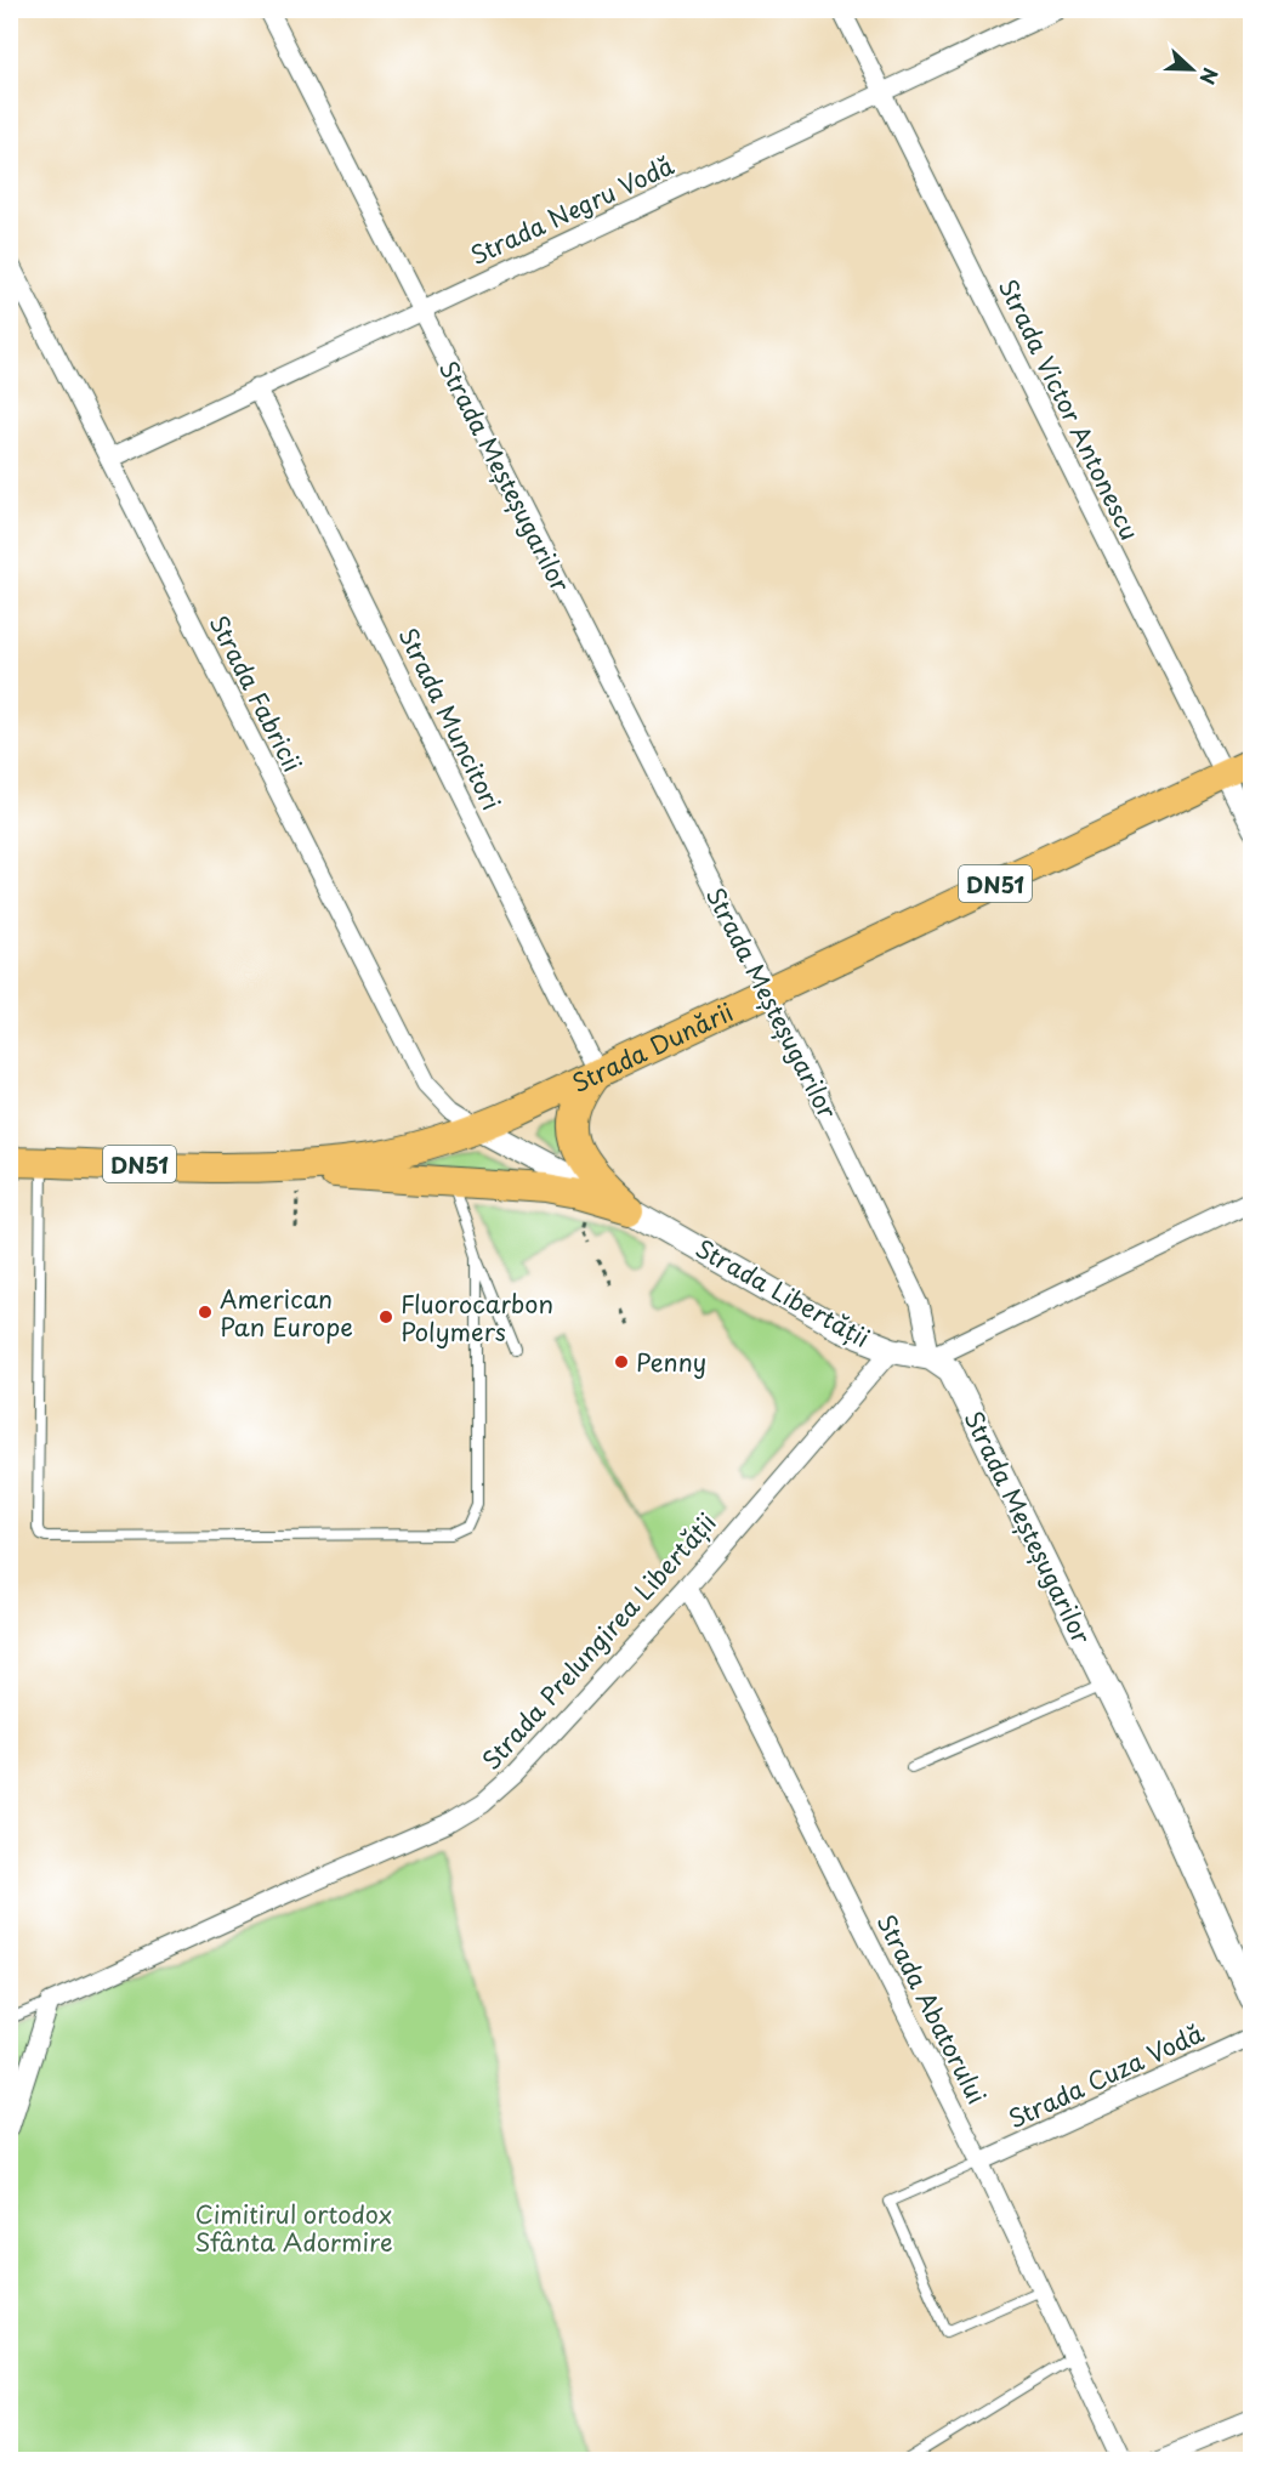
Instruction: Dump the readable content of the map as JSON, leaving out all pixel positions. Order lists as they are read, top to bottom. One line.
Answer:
{"streets":{"main road":["DN51","Strada Dunării"],"street":["Strada Negru Vodă","Strada Victor Antonescu","Strada Meșteșugarilor","Strada Fabricii","Strada Muncitori","Strada Libertății","Strada Prelungirea Libertății","Strada Abatorului","Strada Cuza Vodă"]},"crossings":[["Strada Negru Vodă","Strada Victor Antonescu"],["Strada Negru Vodă","Strada Meșteșugarilor"],["Strada Negru Vodă","Strada Fabricii"],["Strada Negru Vodă","Strada Muncitori"],["Strada Victor Antonescu","Strada Dunării"],["Strada Meșteșugarilor","Strada Dunării"],["Strada Meșteșugarilor","Strada Libertății"],["Strada Fabricii","Strada Dunării"],["Strada Fabricii","Strada Libertății"],["Strada Muncitori","Strada Dunării"],["Strada Dunării","Strada Libertății"],["Strada Libertății","Strada Prelungirea Libertății"],["Strada Prelungirea Libertății","Strada Abatorului"],["Strada Abatorului","Strada Cuza Vodă"]],"parks":["Cimitirul ortodox Sfânta Adormire"],"places":["American Pan Europe","Fluorocarbon Polymers","Penny"],"north":"right"}
